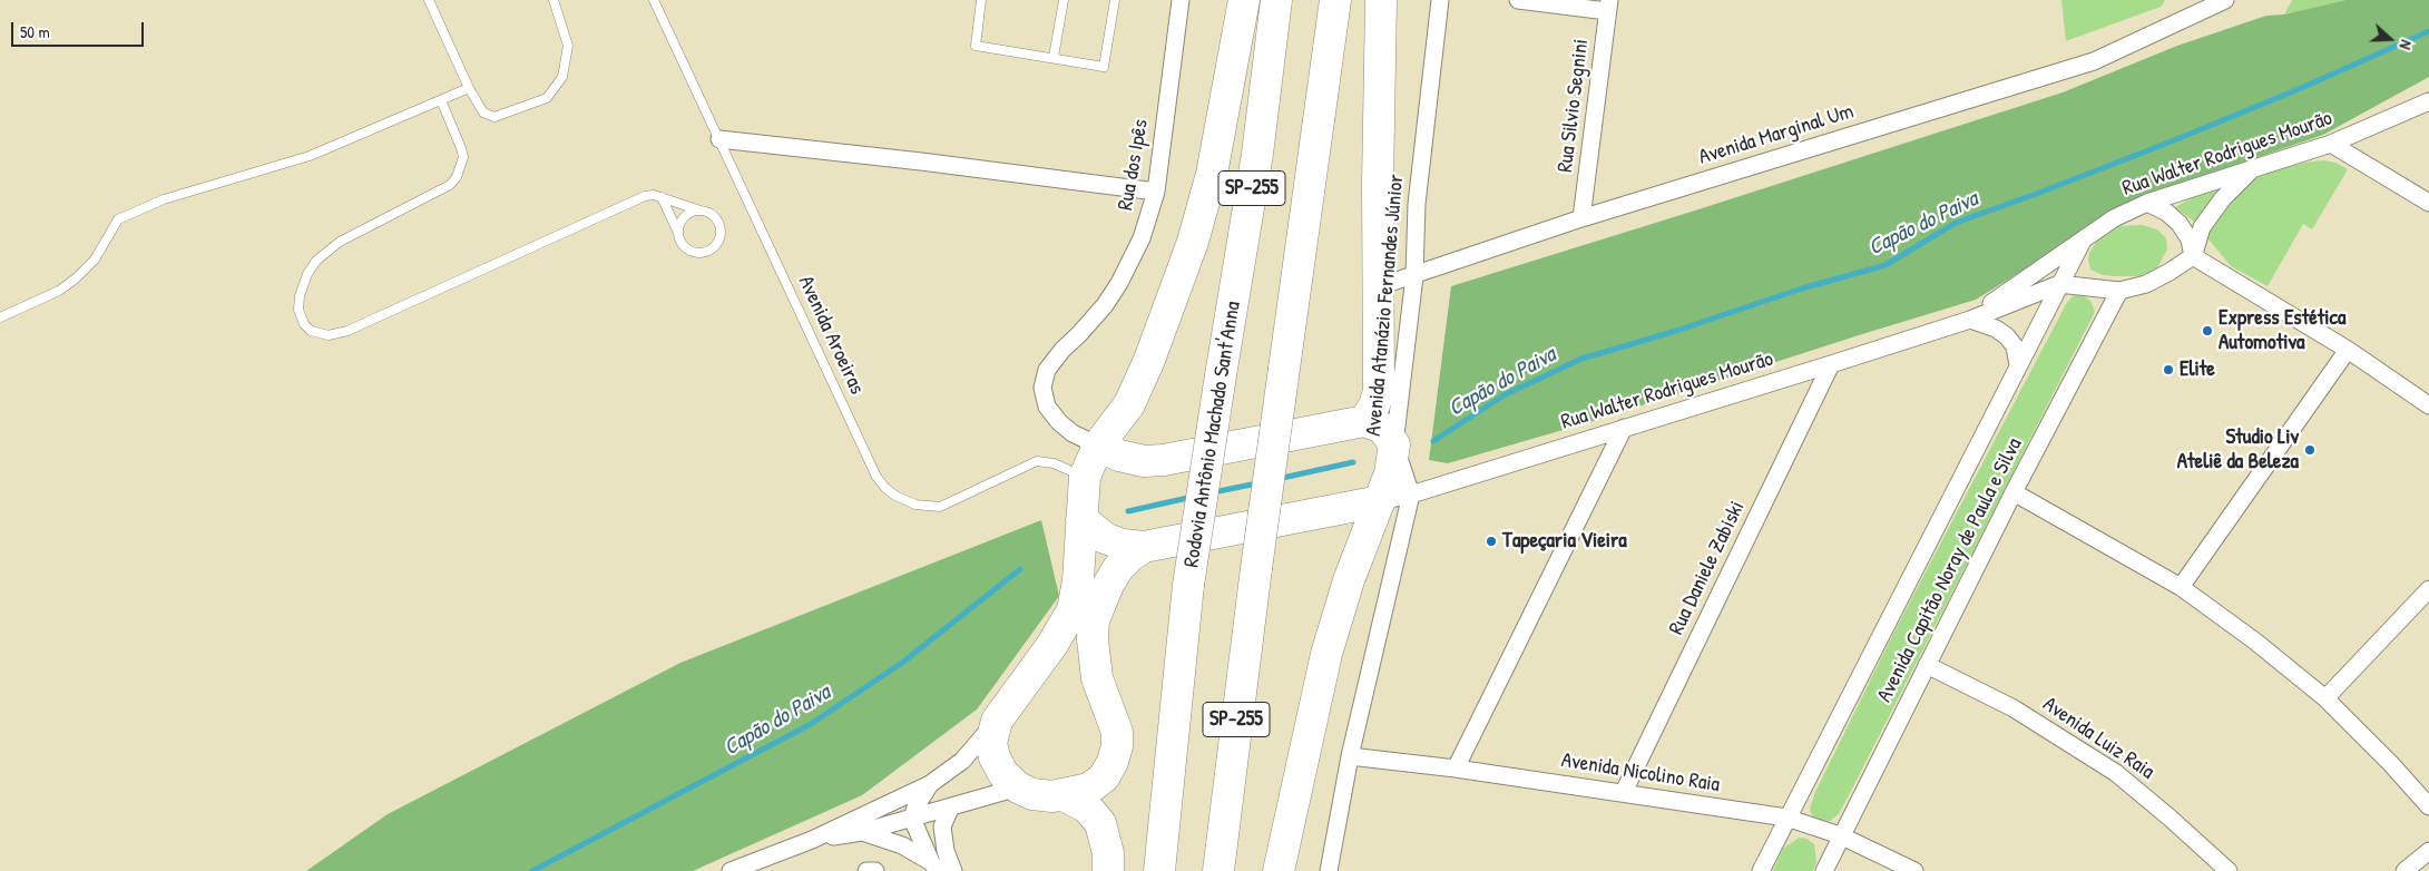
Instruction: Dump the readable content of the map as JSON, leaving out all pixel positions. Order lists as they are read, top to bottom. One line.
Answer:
{"streets":{"highway":["SP-255","Rodovia Antônio Machado Sant'Anna"],"street":["Rua Silvio Segnini","Avenida Marginal Um","Rua Walter Rodrigues Mourão","Rua dos Ipês","Avenida Atanázio Fernandes Júnior","Rua Daniele Zabiski","Avenida Capitão Noray de Paula e Silva","Avenida Luiz Raia","Avenida Nicolino Raia"],"lane":["Avenida Aroeiras"]},"crossings":[["Rua Silvio Segnini","Avenida Marginal Um"],["Avenida Marginal Um","Avenida Atanázio Fernandes Júnior"],["Rua Walter Rodrigues Mourão","Avenida Atanázio Fernandes Júnior"],["Rua Walter Rodrigues Mourão","Rua Daniele Zabiski"],["Rua Walter Rodrigues Mourão","Avenida Capitão Noray de Paula e Silva"],["Rua Daniele Zabiski","Avenida Nicolino Raia"],["Avenida Capitão Noray de Paula e Silva","Avenida Luiz Raia"],["Avenida Capitão Noray de Paula e Silva","Avenida Nicolino Raia"]],"water":["Capão do Paiva"],"places":["Express Estética Automotiva","Elite","Studio Liv Ateliê da Beleza","Tapeçaria Vieira"],"scale_bar":"50 m","north":"right"}
